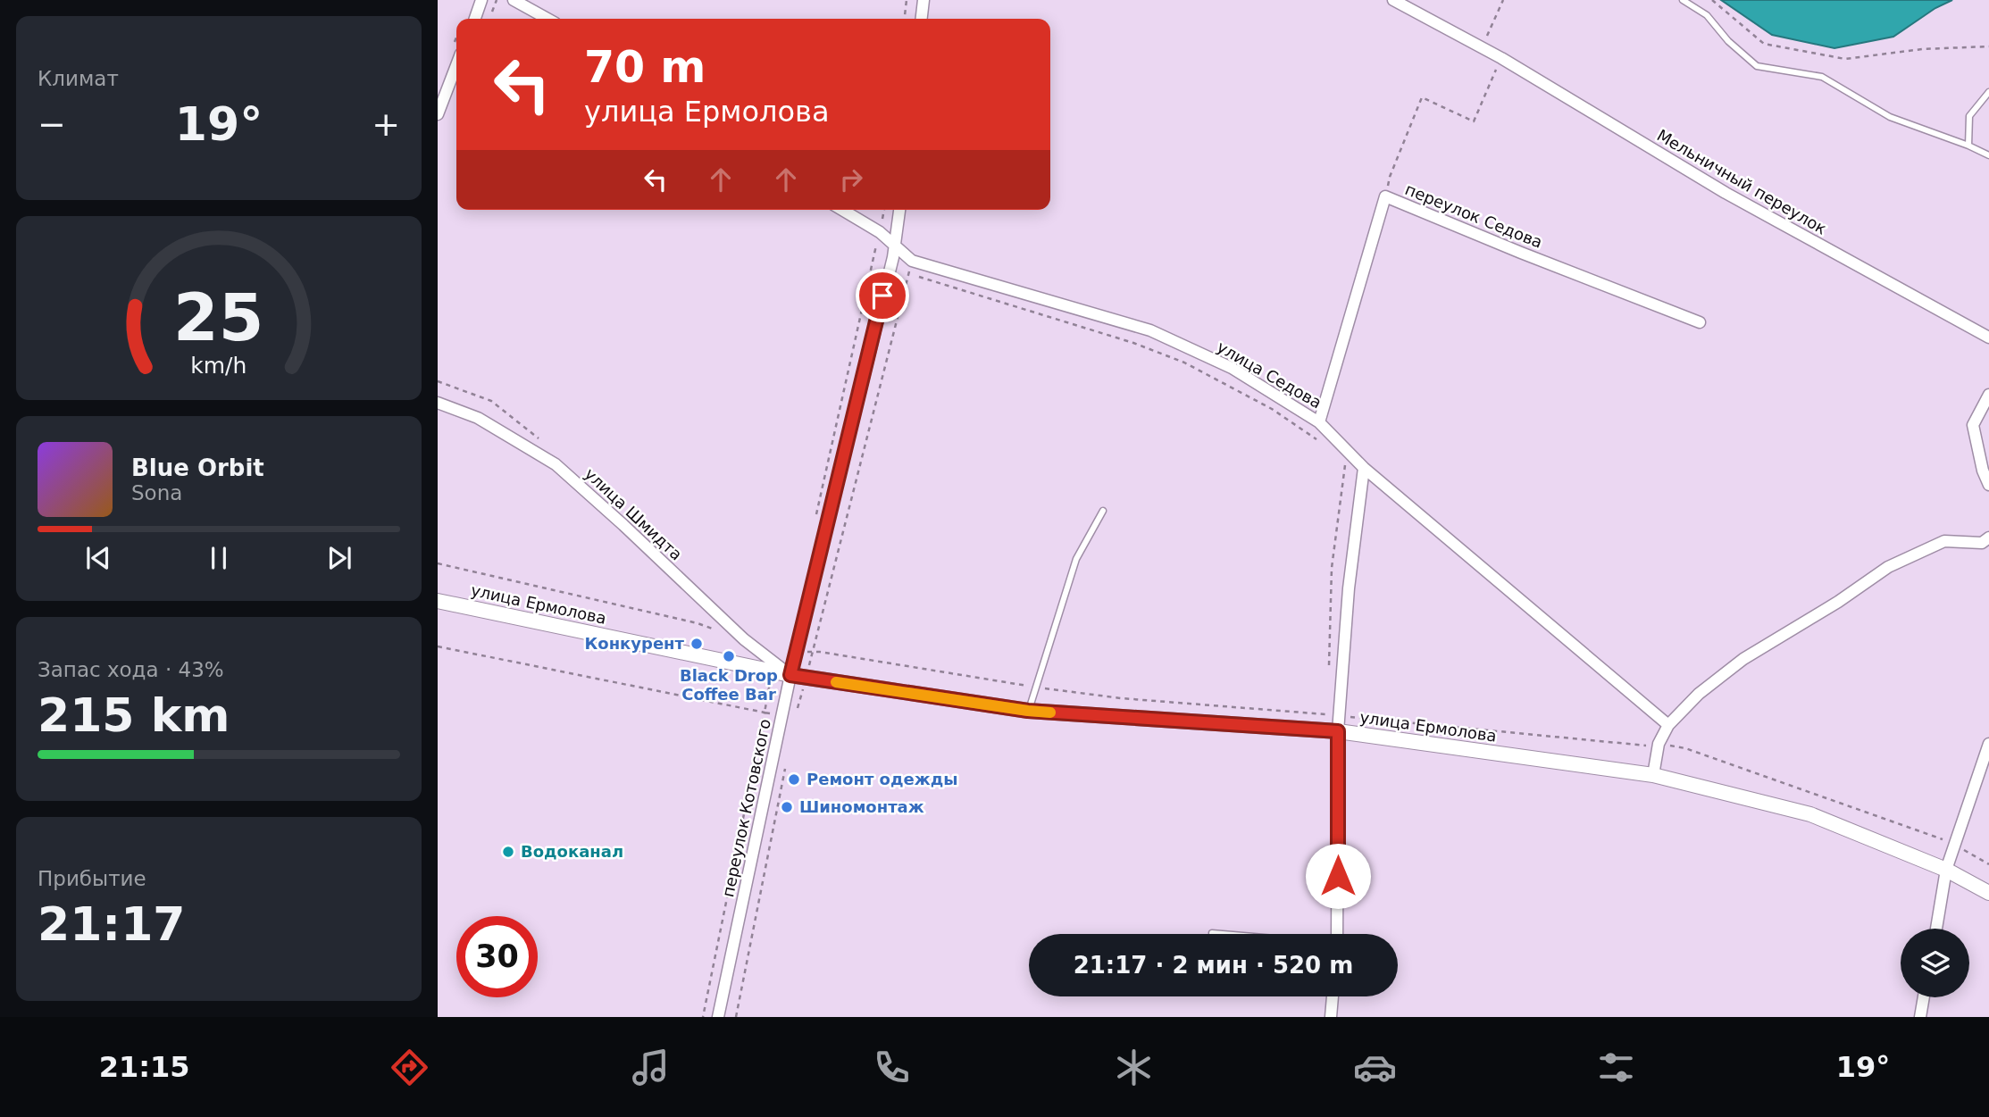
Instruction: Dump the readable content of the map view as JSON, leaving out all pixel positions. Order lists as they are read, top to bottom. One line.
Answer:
{"streets":{"street":["Мельничный переулок","переулок Седова","улица Седова","улица Шмидта","улица Ермолова","переулок Котовского"]},"crossings":[["переулок Седова","улица Седова"],["улица Седова","переулок Котовского"],["улица Шмидта","улица Ермолова"],["улица Шмидта","переулок Котовского"],["улица Ермолова","переулок Котовского"]],"places":["Конкурент","Black Drop Coffee Bar","Ремонт одежды","Шиномонтаж","Водоканал"],"page":{"tile":["Климат",["Запас хода · 43%","215 km"],["Прибытие","21:17"]],"turn":["70 m","улица Ермолова"],"heat":["−","19°","+"],"song":["Blue Orbit","Sona"],"limit":"30","trip":"21:17 · 2 мин · 520 m","tabs":["21:15","19°"],"gauge":["25","km/h"]}}
